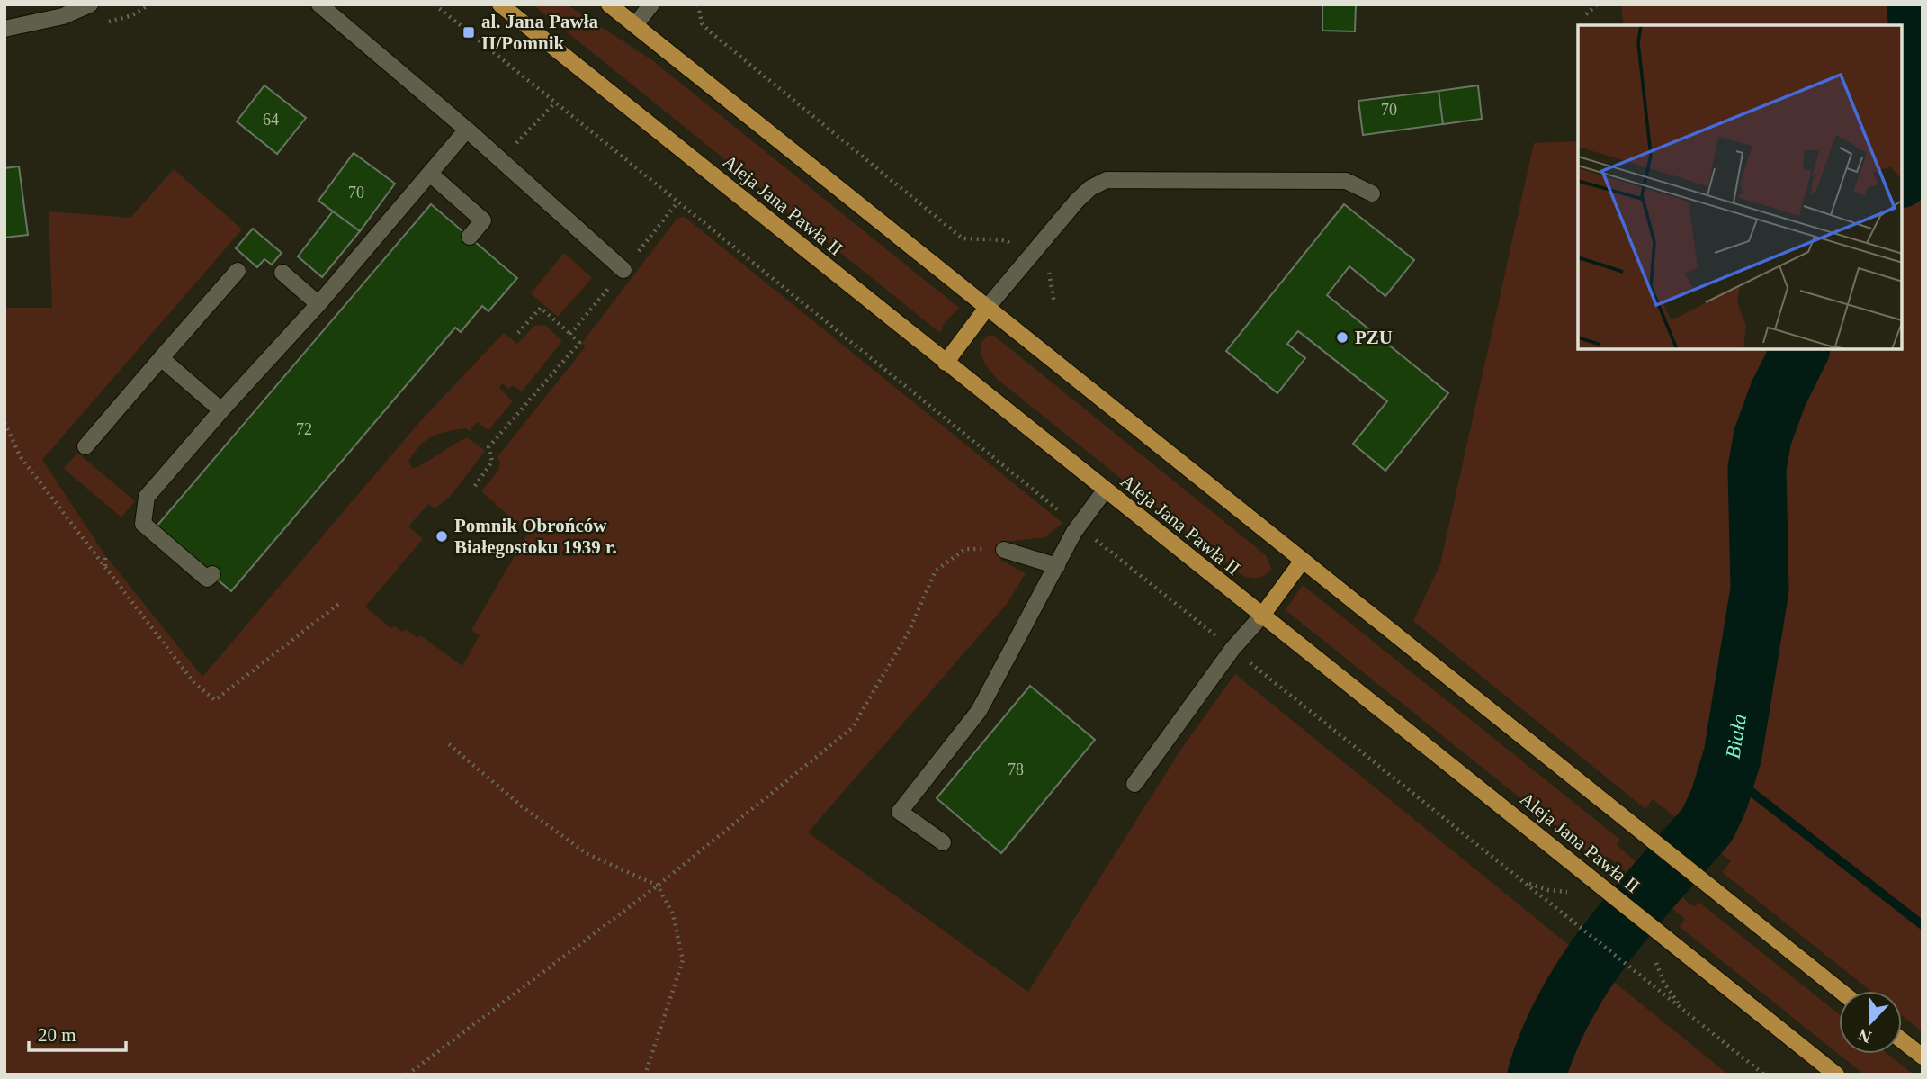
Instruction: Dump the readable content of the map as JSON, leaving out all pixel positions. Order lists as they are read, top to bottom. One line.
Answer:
{"streets":{"main road":["Aleja Jana Pawła II"]},"water":["Biała"],"places":{"transit":["al. Jana Pawła II/Pomnik"],"other":["PZU","Pomnik Obrońców Białegostoku 1939 r."]},"house_numbers":["70","64","70","72","78"],"scale_bar":"20 m","north":"bottom"}
